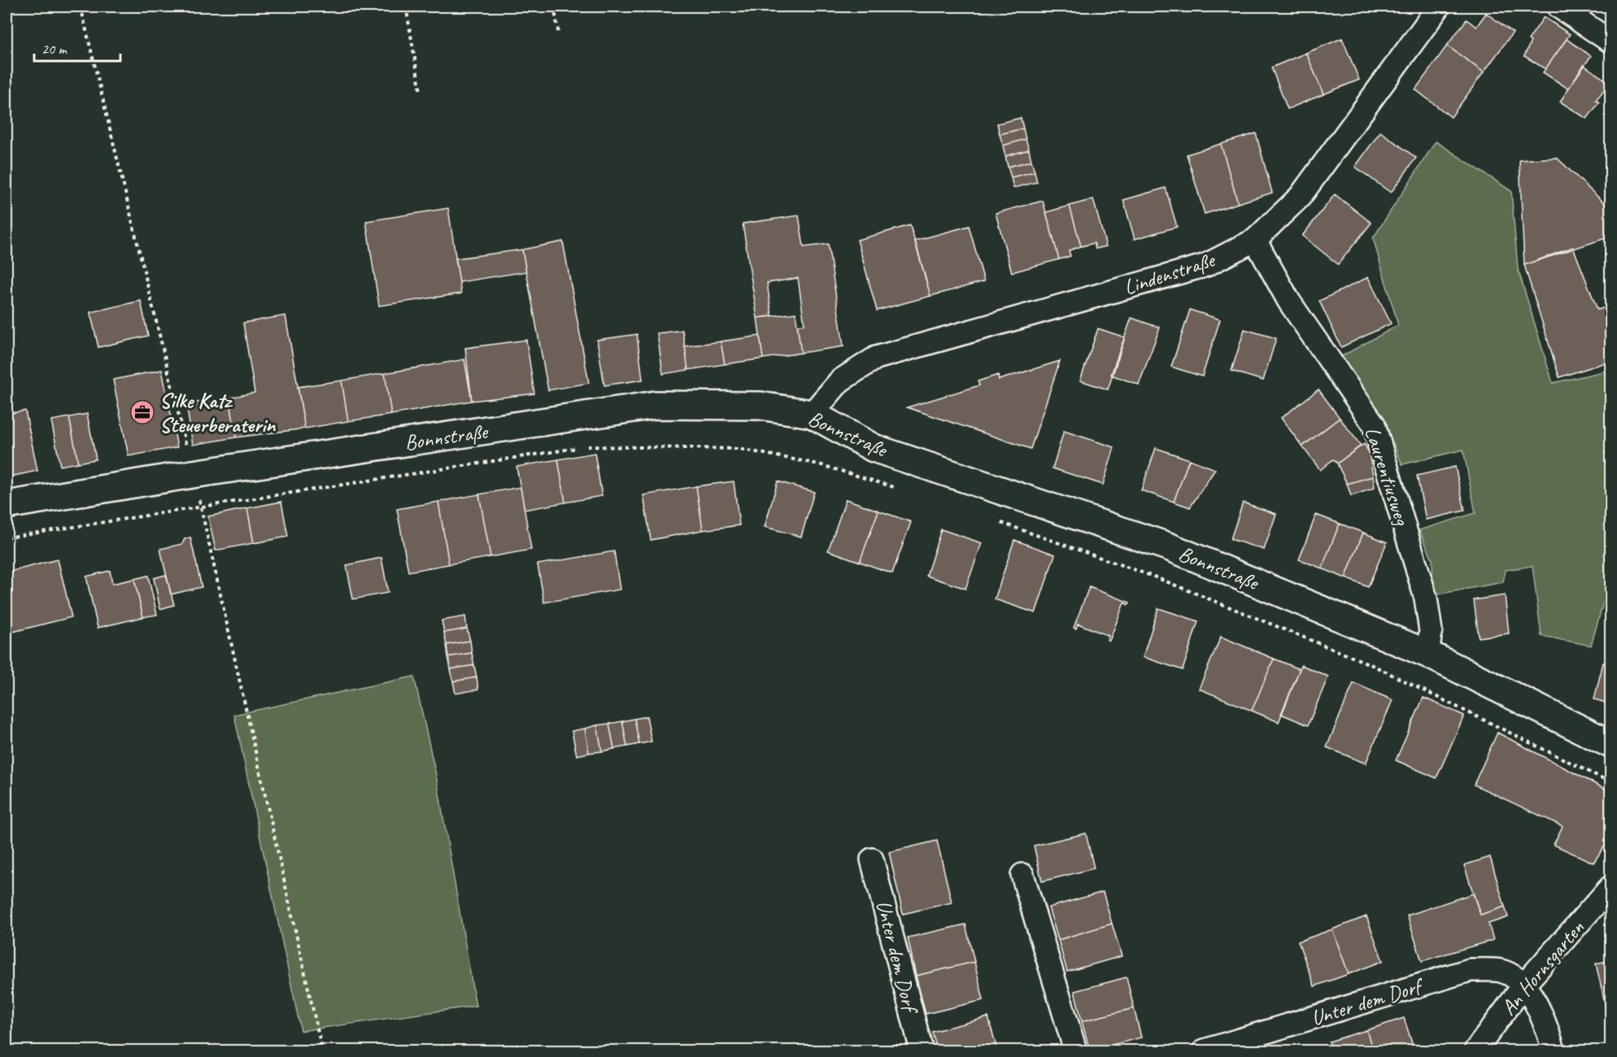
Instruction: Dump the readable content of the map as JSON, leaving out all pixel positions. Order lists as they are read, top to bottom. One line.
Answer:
{"streets":{"street":["Lindenstraße","Bonnstraße","Laurentiusweg","Unter dem Dorf","An Hornsgarten"]},"crossings":[["Lindenstraße","Bonnstraße"],["Lindenstraße","Laurentiusweg"],["Bonnstraße","Laurentiusweg"],["Unter dem Dorf","An Hornsgarten"]],"places":{"office":["Silke Katz Steuerberaterin"]},"scale_bar":"20 m"}
